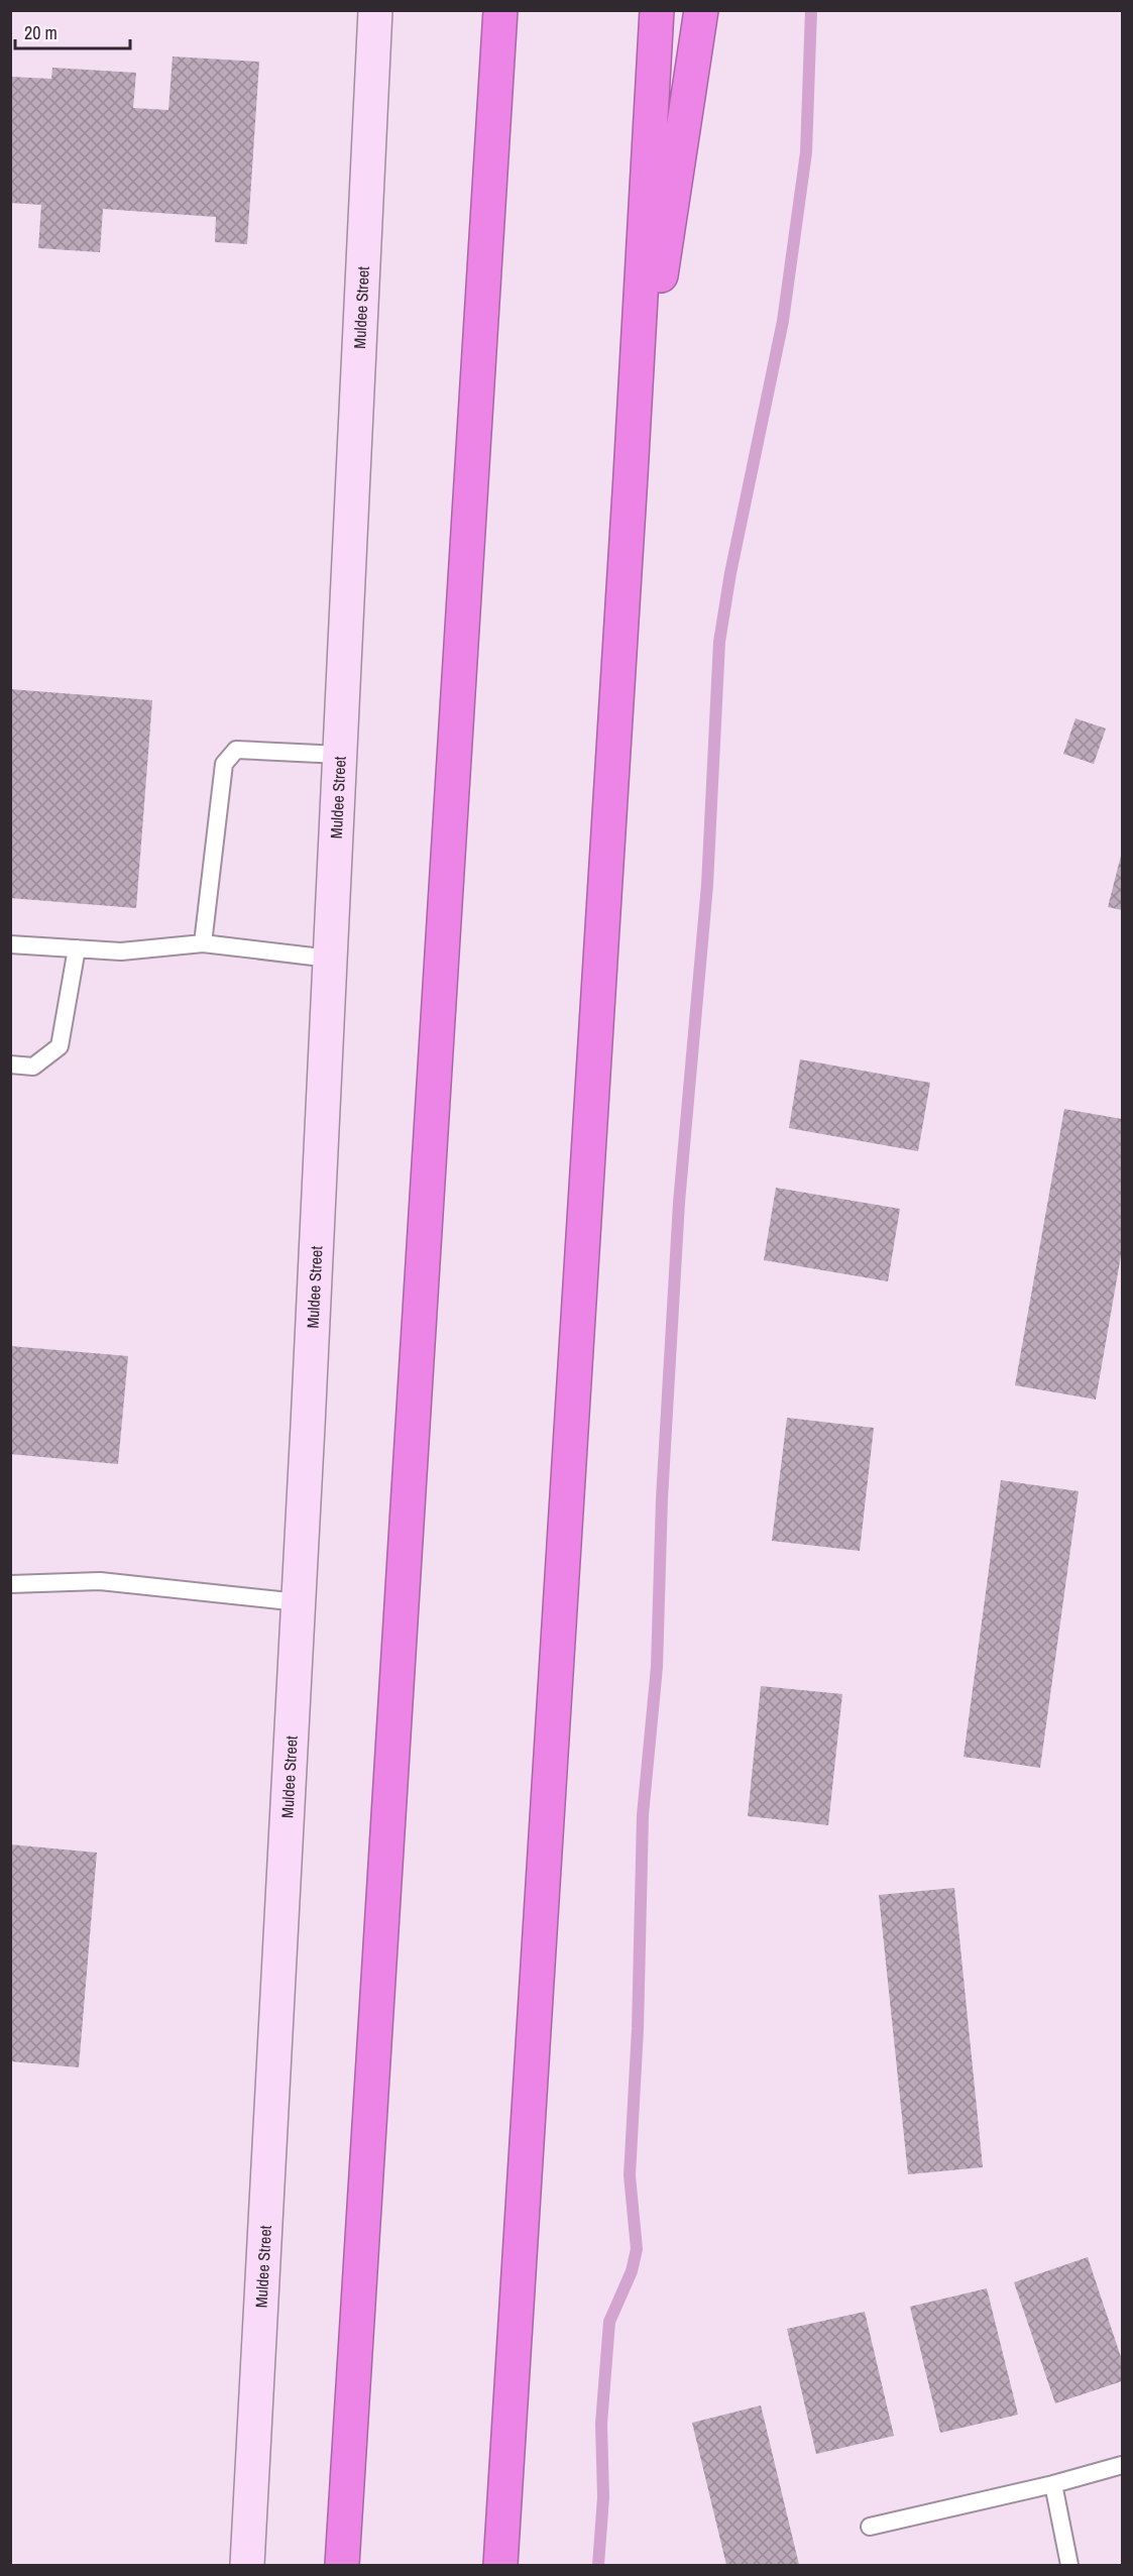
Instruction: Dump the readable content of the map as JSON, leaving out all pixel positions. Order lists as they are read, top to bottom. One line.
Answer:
{"streets":{"street":["Muldee Street"]},"scale_bar":"20 m"}
